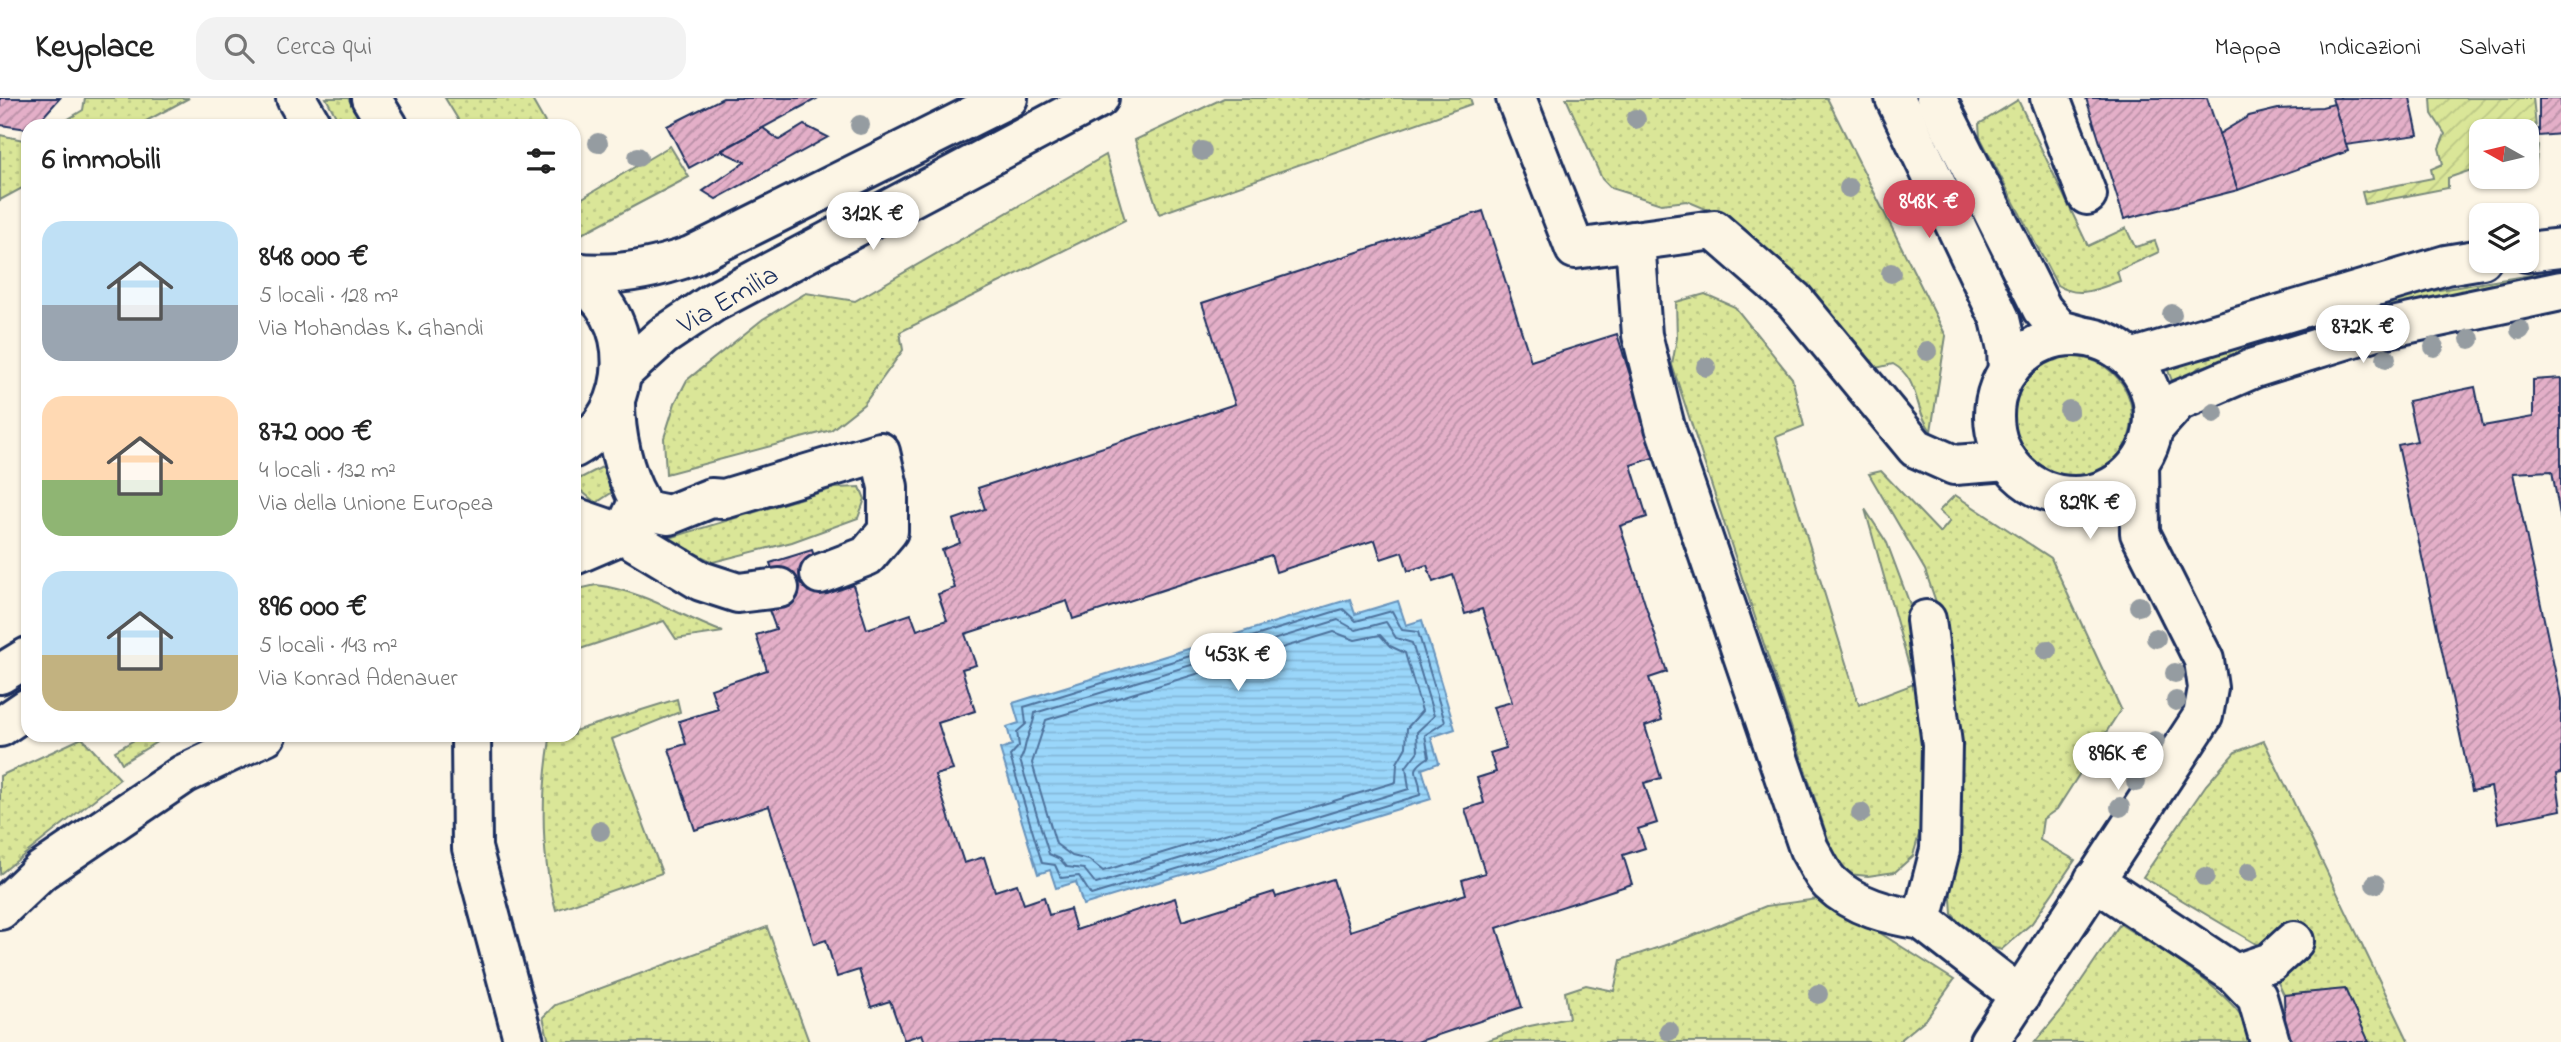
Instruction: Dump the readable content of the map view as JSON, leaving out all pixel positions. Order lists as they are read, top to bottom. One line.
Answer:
{"streets":{"street":["Via Emilia"]},"north":"left","page":{"header":"Keyplace","search":"Cerca qui","nav":["Mappa","Indicazioni","Salvati"],"heading":"6 immobili","price":["848K €","312K €","872K €","829K €","453K €","896K €"],"list":[{"name":"848 000 €","note":"5 locali · 128 m² · Via Mohandas K. Ghandi"},{"name":"872 000 €","note":"4 locali · 132 m² · Via della Unione Europea"},{"name":"896 000 €","note":"5 locali · 143 m² · Via Konrad Adenauer"}]}}
